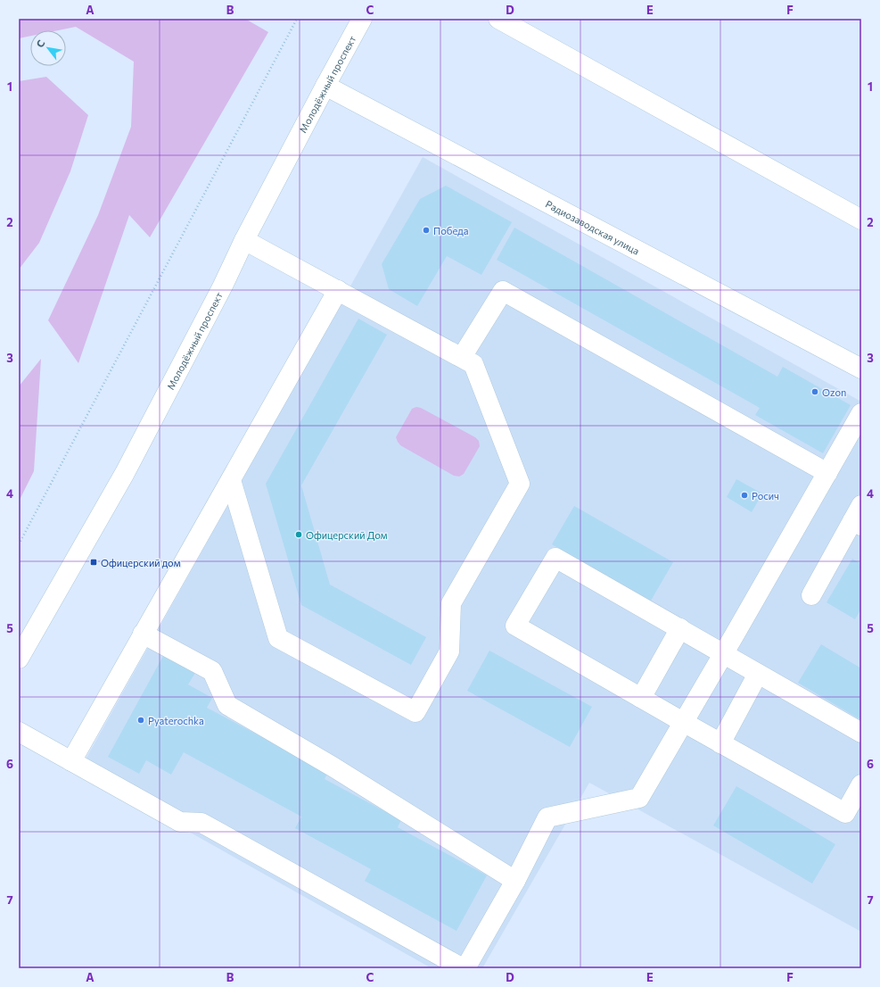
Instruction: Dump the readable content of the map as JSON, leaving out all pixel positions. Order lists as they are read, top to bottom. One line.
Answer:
{"streets":{"street":["Молодёжный проспект","Радиозаводская улица"]},"crossings":[["Молодёжный проспект","Радиозаводская улица"]],"places":{"other":["Победа","Ozon","Росич","Офицерский Дом","Pyaterochka"],"transit":["Офицерский дом"]},"north":"top left","grid":{"columns":["A","B","C","D","E","F"],"rows":["1","2","3","4","5","6","7"]}}
